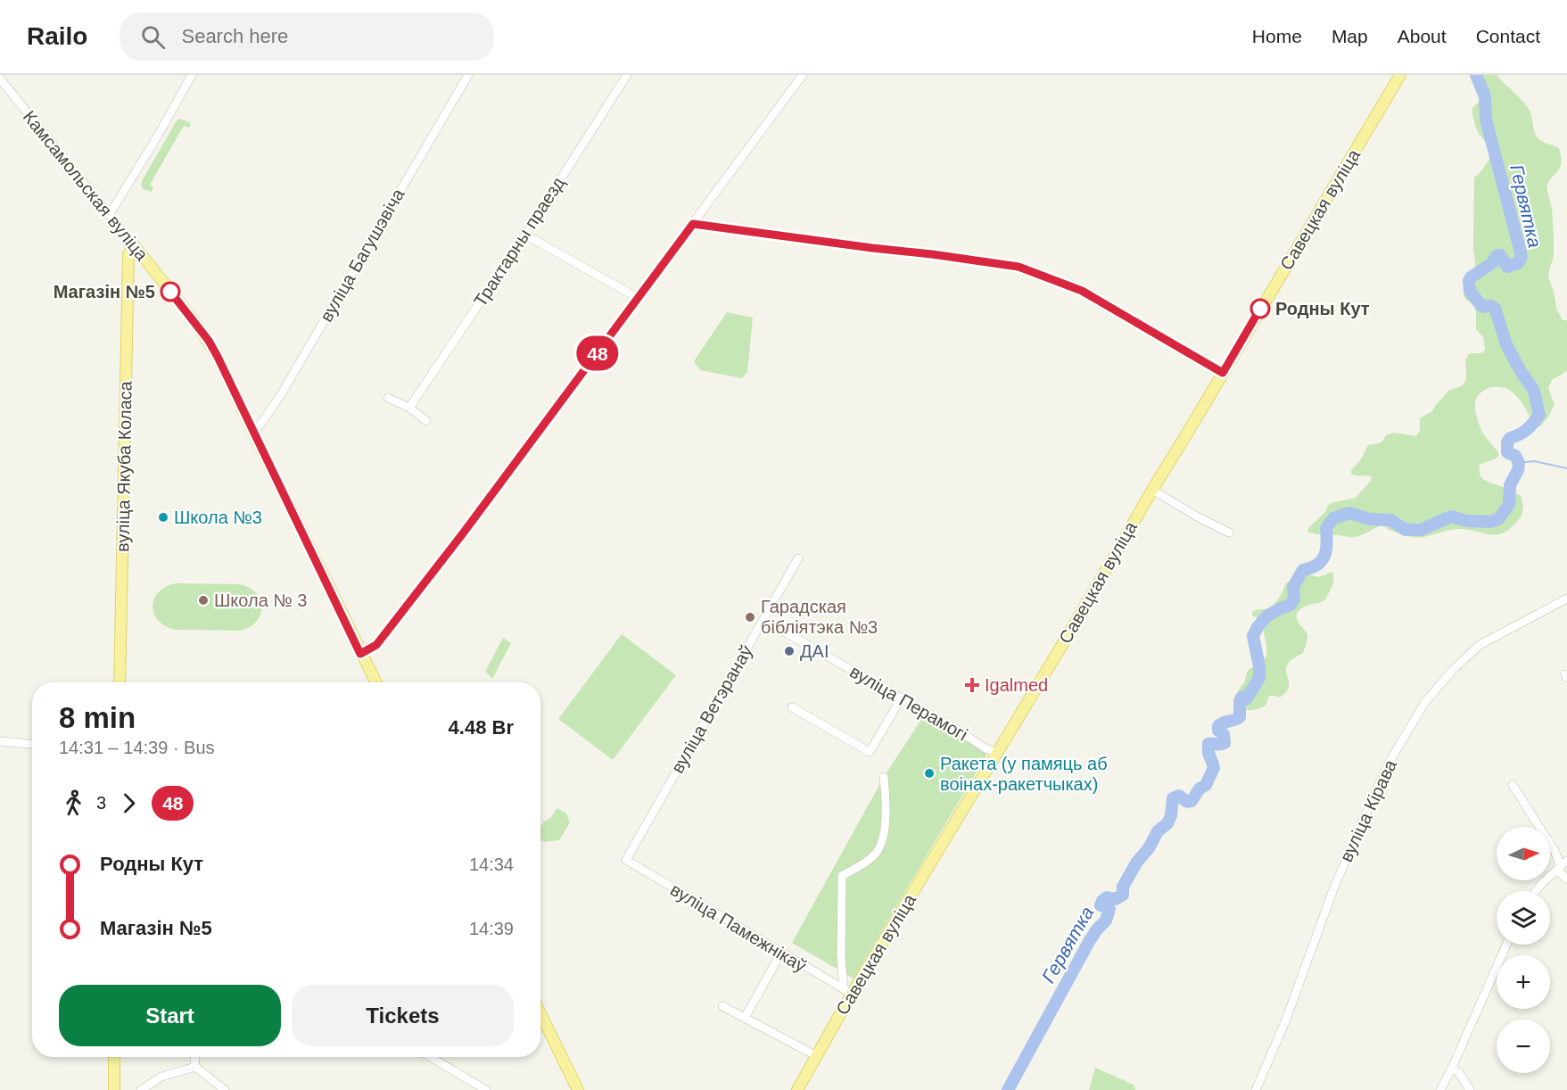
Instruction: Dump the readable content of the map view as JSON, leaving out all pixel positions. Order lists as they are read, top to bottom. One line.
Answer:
{"streets":{"main road":["Камсамольская вуліца","Савецкая вуліца","вуліца Якуба Коласа"],"street":["Трактарны праезд","вуліца Багушэвіча","вуліца Перамогі","вуліца Ветэранаў","вуліца Кірава","вуліца Памежнікаў"]},"crossings":[["Камсамольская вуліца","вуліца Багушэвіча"],["Камсамольская вуліца","вуліца Якуба Коласа"],["Савецкая вуліца","вуліца Перамогі"],["Савецкая вуліца","вуліца Памежнікаў"],["вуліца Перамогі","вуліца Ветэранаў"],["вуліца Ветэранаў","вуліца Памежнікаў"]],"water":["Гервятка"],"places":{"other":["Магазін №5","Родны Кут","Школа №3","Школа № 3","Гарадская бібліятэка №3","ДАІ","Ракета (у памяць аб воінах-ракетчыках)"],"health":["Igalmed"]},"lines":["bus line 48"],"north":"right","page":{"header":"Railo","search":"Search here","nav":["Home","Map","About","Contact"],"on_map":"48","heading":["8 min","14:31 – 14:39 · Bus","4.48 Br"],"legs":["3","48"],"map_buttons":["+","−"],"list":[{"name":"Родны Кут","value":"14:34"},{"name":"Магазін №5","value":"14:39"}],"buttons":["Start","Tickets"]}}
